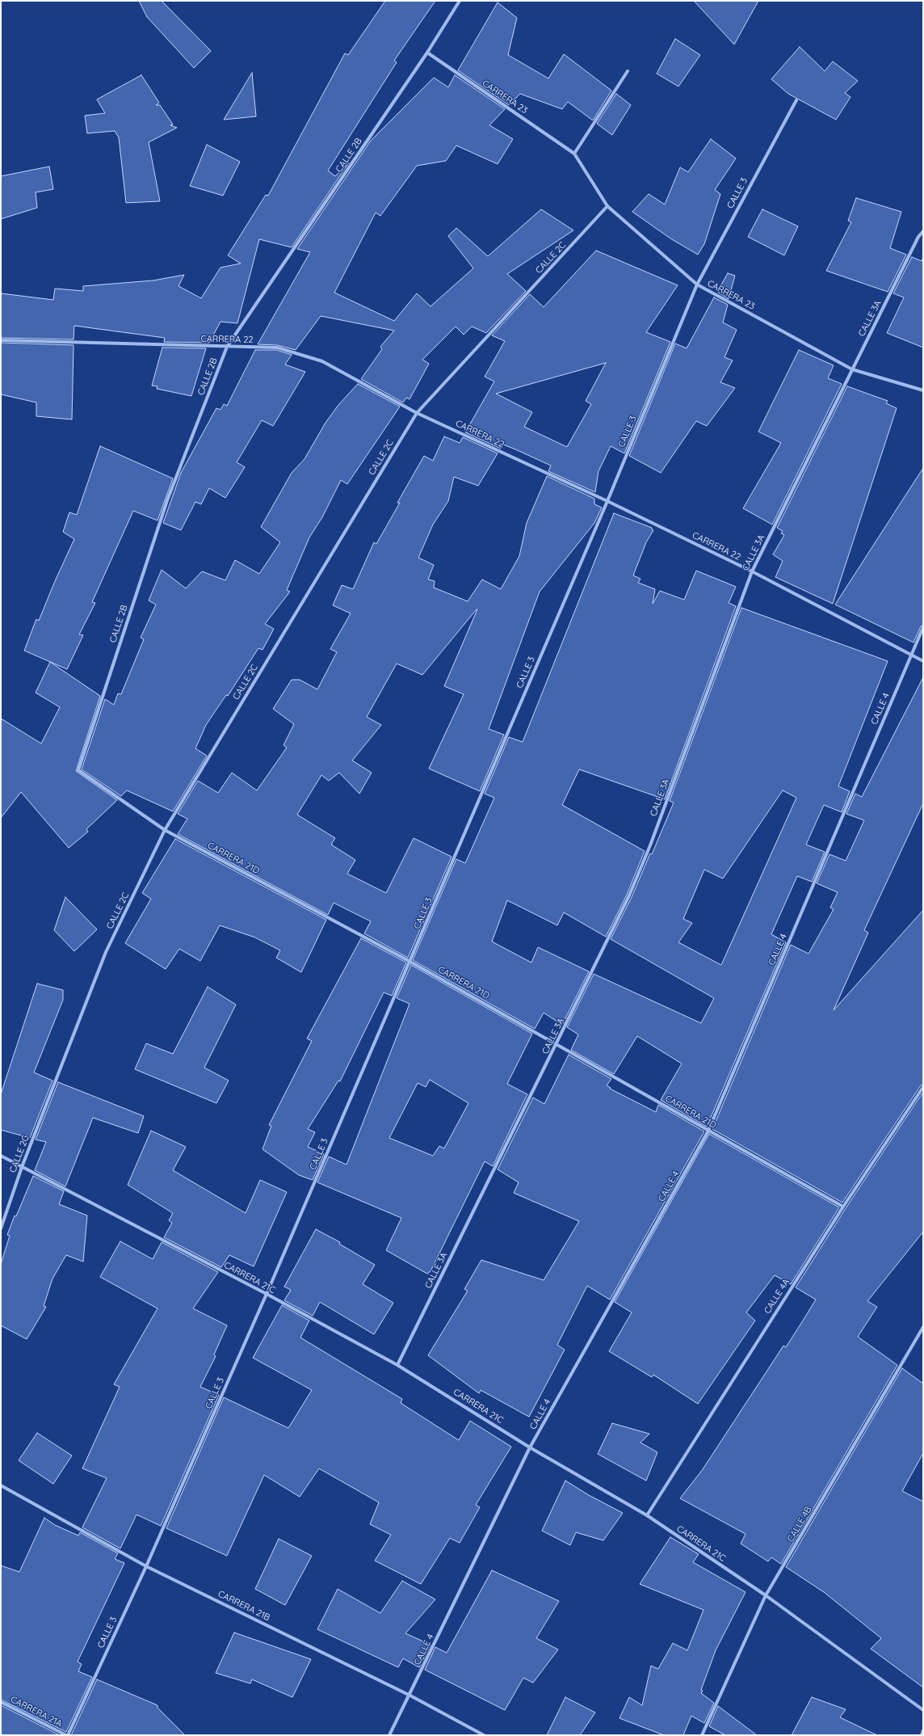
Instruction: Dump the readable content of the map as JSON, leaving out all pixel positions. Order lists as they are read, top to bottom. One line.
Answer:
{"streets":{"street":["CARRERA 23","CALLE 2B","CALLE 3","CALLE 2C","CALLE 3A","CARRERA 22","CALLE 4","CARRERA 21D","CARRERA 21C","CALLE 4A","CALLE 4B","CARRERA 21B","CARRERA 21A"]},"crossings":[["CARRERA 23","CALLE 2B"],["CARRERA 23","CALLE 3"],["CARRERA 23","CALLE 2C"],["CARRERA 23","CALLE 3A"],["CALLE 2B","CARRERA 22"],["CALLE 2B","CARRERA 21D"],["CALLE 3","CARRERA 22"],["CALLE 3","CARRERA 21D"],["CALLE 3","CARRERA 21C"],["CALLE 3","CARRERA 21B"],["CALLE 3","CARRERA 21A"],["CALLE 2C","CARRERA 22"],["CALLE 2C","CARRERA 21D"],["CALLE 2C","CARRERA 21C"],["CALLE 3A","CARRERA 22"],["CALLE 3A","CARRERA 21D"],["CALLE 3A","CARRERA 21C"],["CARRERA 22","CALLE 4"],["CALLE 4","CARRERA 21D"],["CALLE 4","CARRERA 21C"],["CALLE 4","CARRERA 21B"],["CARRERA 21D","CALLE 4A"],["CARRERA 21C","CALLE 4A"],["CARRERA 21C","CALLE 4B"]]}
